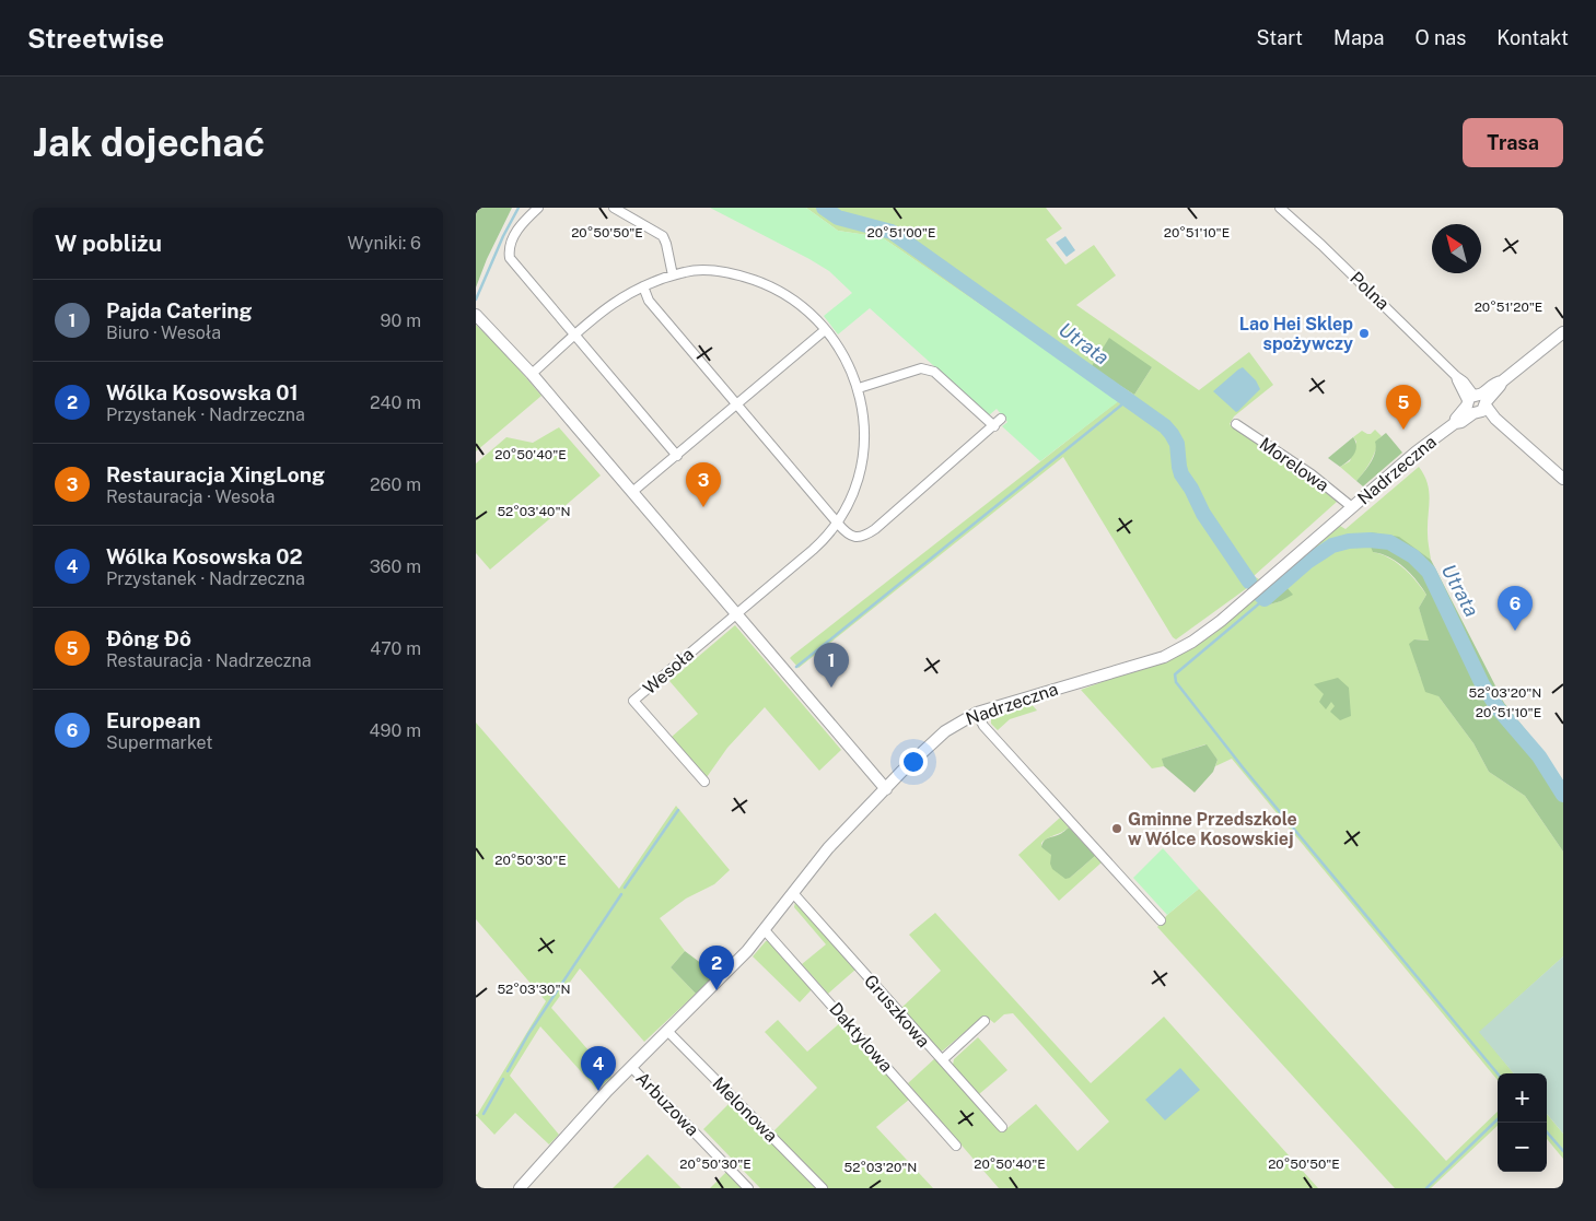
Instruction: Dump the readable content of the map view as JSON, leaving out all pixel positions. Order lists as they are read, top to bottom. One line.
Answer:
{"streets":{"street":["Polna","Morelowa","Nadrzeczna","Wesoła","Gruszkowa","Daktylowa","Arbuzowa","Melonowa"]},"crossings":[["Polna","Nadrzeczna"],["Morelowa","Nadrzeczna"],["Nadrzeczna","Gruszkowa"],["Nadrzeczna","Daktylowa"],["Nadrzeczna","Arbuzowa"],["Nadrzeczna","Melonowa"]],"water":["Utrata"],"places":["Lao Hei Sklep spożywczy","Gminne Przedszkole w Wólce Kosowskiej"],"north":"top left","page":{"header":"Streetwise","nav":["Start","Mapa","O nas","Kontakt"],"buttons":"Trasa","title":"Jak dojechać","heading":["W pobliżu","Wyniki: 6"],"list":[{"mark":"1","name":"Pajda Catering","note":"Biuro · Wesoła","value":"90 m"},{"mark":"2","name":"Wólka Kosowska 01","note":"Przystanek · Nadrzeczna","value":"240 m"},{"mark":"3","name":"Restauracja XingLong","note":"Restauracja · Wesoła","value":"260 m"},{"mark":"4","name":"Wólka Kosowska 02","note":"Przystanek · Nadrzeczna","value":"360 m"},{"mark":"5","name":"Đông Đô","note":"Restauracja · Nadrzeczna","value":"470 m"},{"mark":"6","name":"European","note":"Supermarket","value":"490 m"}],"pins":["5","3","6","1","2","4"],"map_buttons":["+","−"]},"coordinates":["20°50'50\"E","20°51'00\"E","20°51'10\"E","20°51'20\"E","20°50'40\"E","52°03'40\"N","52°03'20\"N","20°50'30\"E","52°03'30\"N"]}
